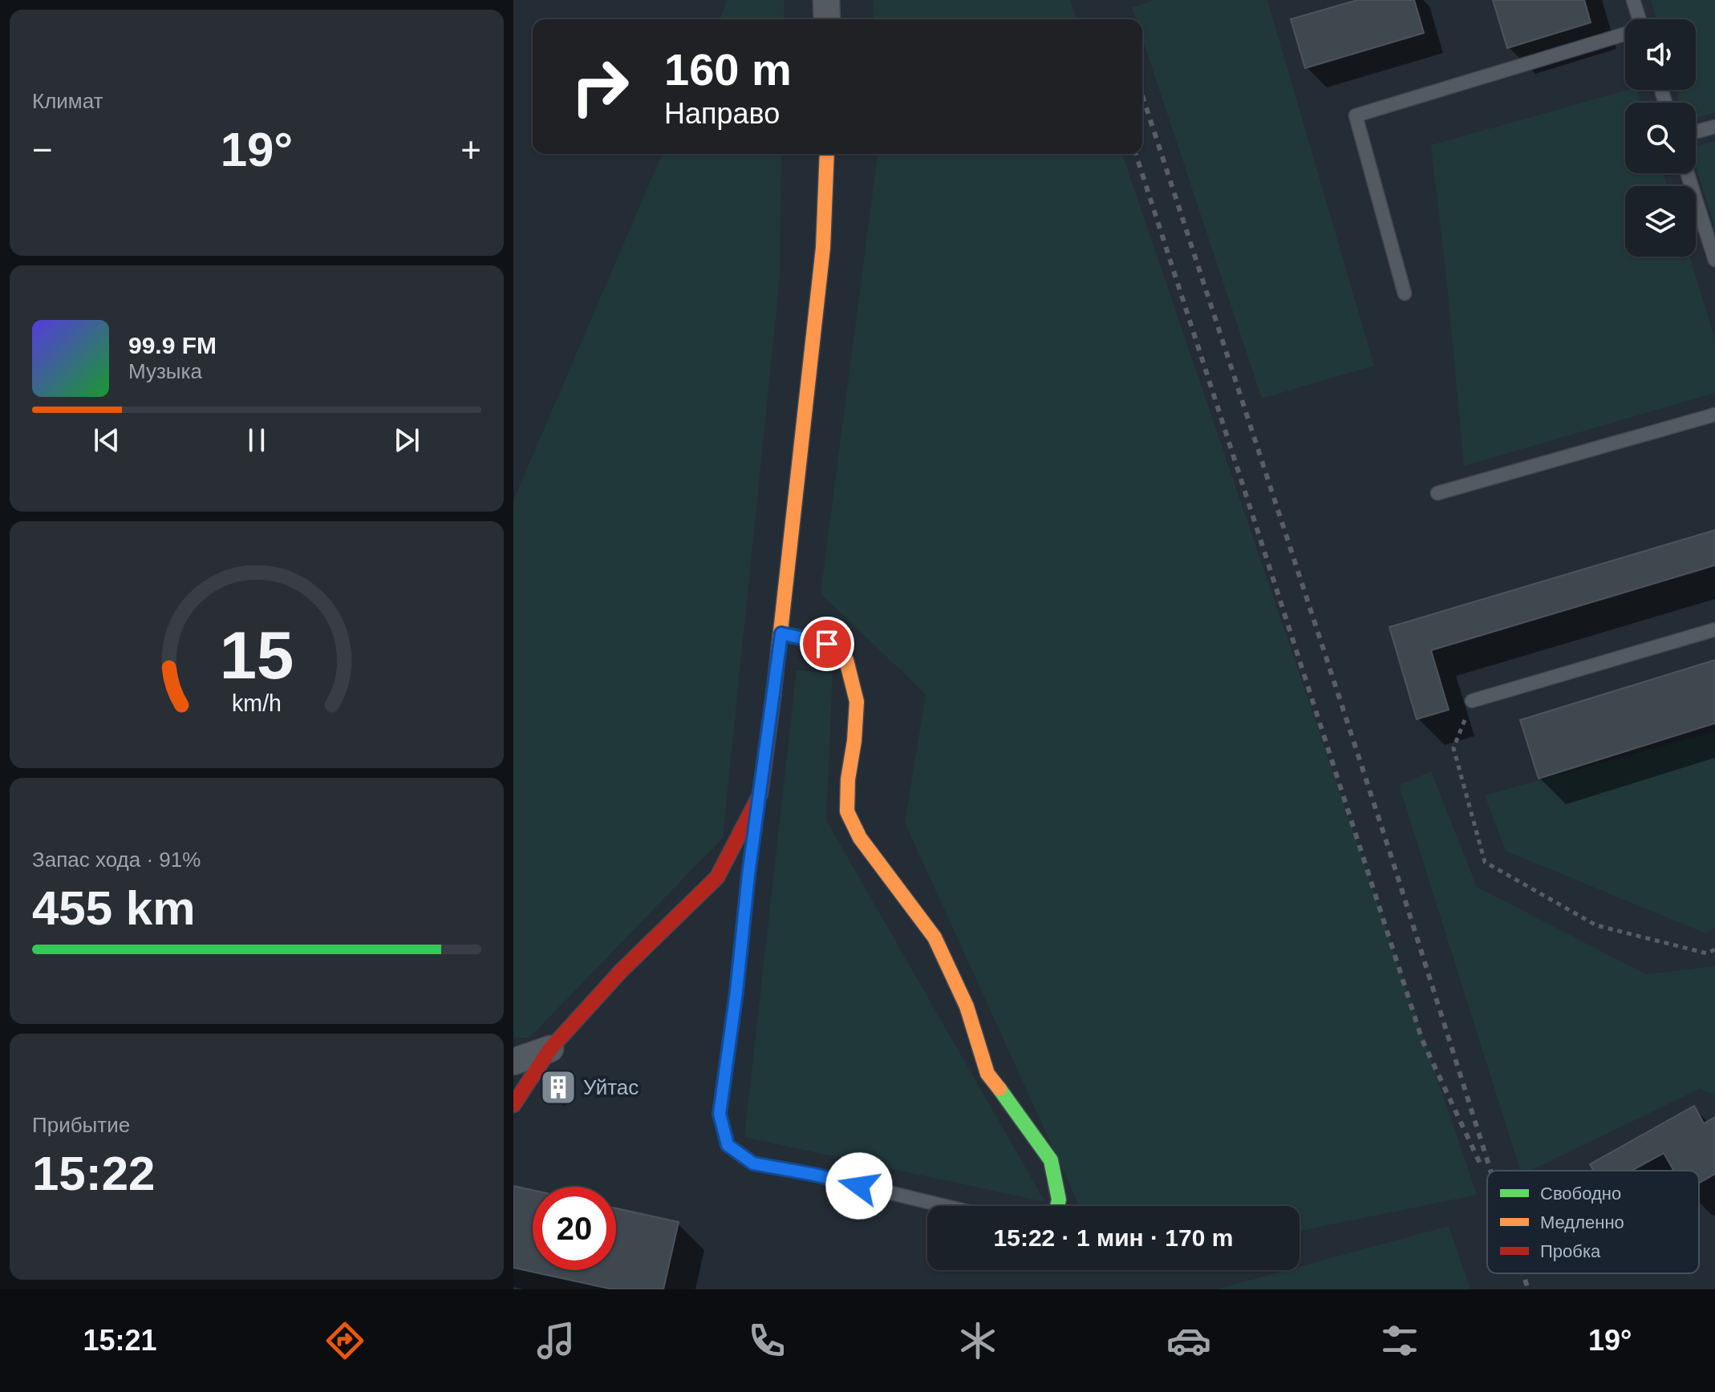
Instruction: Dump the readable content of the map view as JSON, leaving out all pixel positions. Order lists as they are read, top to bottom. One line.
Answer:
{"places":{"building":["Уйтас"]},"legend":["Свободно","Медленно","Пробка"],"page":{"tile":["Климат",["Запас хода · 91%","455 km"],["Прибытие","15:22"]],"turn":["160 m","Направо"],"heat":["−","19°","+"],"song":["99.9 FM","Музыка"],"limit":"20","trip":"15:22 · 1 мин · 170 m","tabs":["15:21","19°"],"gauge":["15","km/h"]}}
